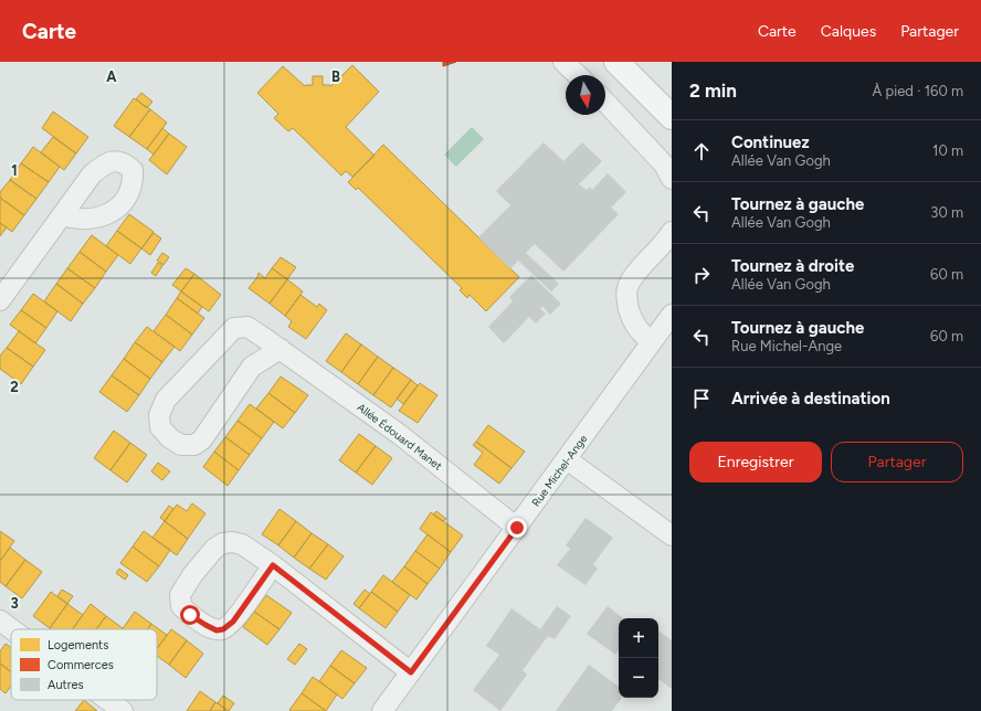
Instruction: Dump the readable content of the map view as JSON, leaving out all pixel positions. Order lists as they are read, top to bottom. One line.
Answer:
{"streets":{"street":["Allée Édouard Manet","Rue Michel-Ange"]},"crossings":[["Allée Édouard Manet","Rue Michel-Ange"]],"legend":["Logements","Commerces","Autres"],"north":"bottom","page":{"header":"Carte","nav":["Carte","Calques","Partager"],"heading":["2 min","À pied · 160 m"],"list":[["Continuez","Allée Van Gogh","10 m"],["Tournez à gauche","Allée Van Gogh","30 m"],["Tournez à droite","Allée Van Gogh","60 m"],["Tournez à gauche","Rue Michel-Ange","60 m"],"Arrivée à destination"],"buttons":["Enregistrer","Partager"],"map_buttons":["+","−"]},"grid":{"columns":["A","B"],"rows":["1","2","3"]}}
